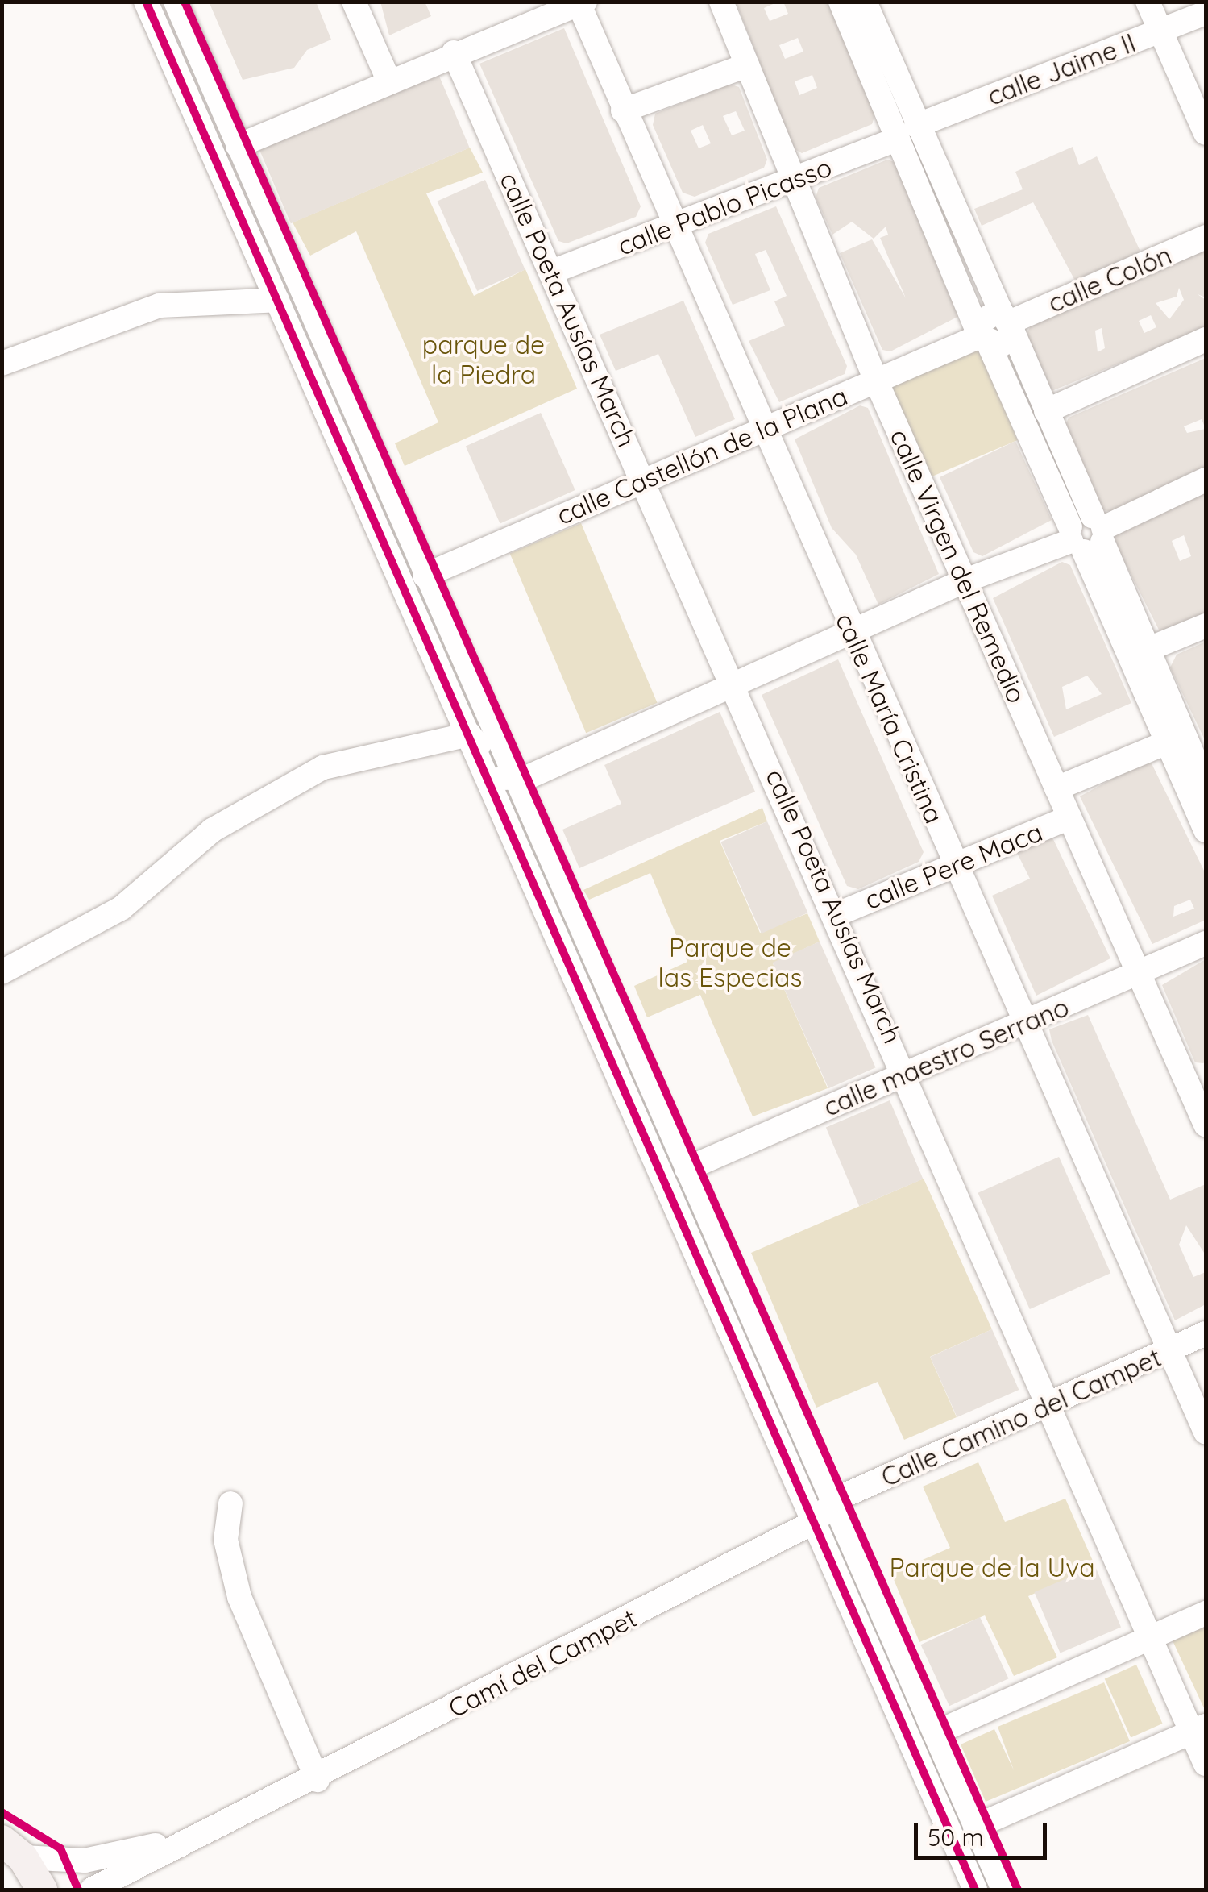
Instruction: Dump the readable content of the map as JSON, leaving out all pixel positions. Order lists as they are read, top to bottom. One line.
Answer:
{"streets":{"street":["calle Jaime II","calle Pablo Picasso","calle Colón","calle Poeta Ausías March","calle Castellón de la Plana","calle Virgen del Remedio","calle María Cristina","calle Pere Maca","calle maestro Serrano","Calle Camino del Campet","Camí del Campet"]},"crossings":[["calle Jaime II","calle Pablo Picasso"],["calle Pablo Picasso","calle Poeta Ausías March"],["calle Pablo Picasso","calle Virgen del Remedio"],["calle Pablo Picasso","calle María Cristina"],["calle Colón","calle Castellón de la Plana"],["calle Poeta Ausías March","calle Castellón de la Plana"],["calle Poeta Ausías March","calle Pere Maca"],["calle Poeta Ausías March","calle maestro Serrano"],["calle Poeta Ausías March","Calle Camino del Campet"],["calle Castellón de la Plana","calle Virgen del Remedio"],["calle Castellón de la Plana","calle María Cristina"],["calle Virgen del Remedio","calle Pere Maca"],["calle Virgen del Remedio","calle maestro Serrano"],["calle María Cristina","calle Pere Maca"],["calle María Cristina","calle maestro Serrano"],["calle María Cristina","Calle Camino del Campet"],["Calle Camino del Campet","Camí del Campet"]],"parks":["parque de la Piedra","Parque de las Especias","Parque de la Uva"],"scale_bar":"50 m"}
